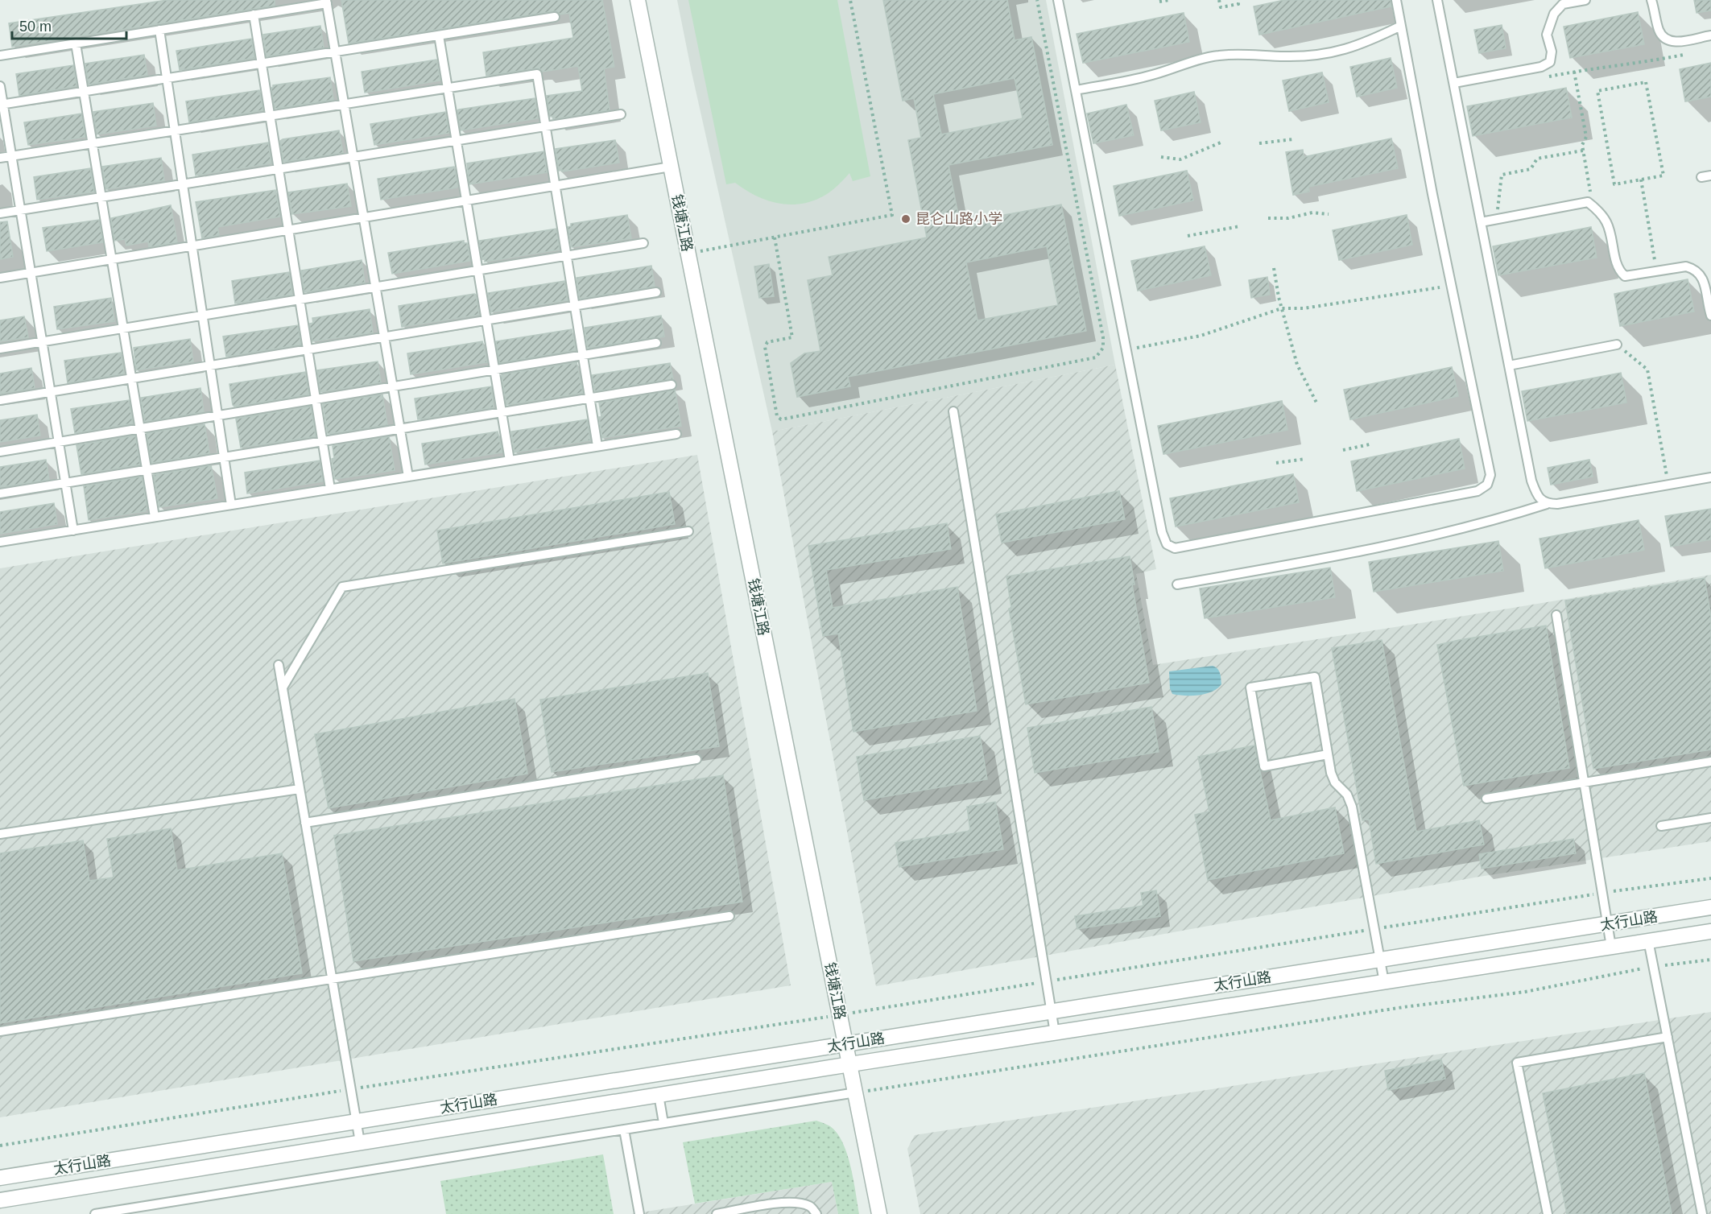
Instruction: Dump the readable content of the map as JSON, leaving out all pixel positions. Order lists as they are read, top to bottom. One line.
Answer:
{"streets":{"street":["钱塘江路","太行山路"]},"crossings":[["钱塘江路","太行山路"]],"places":["昆仑山路小学"],"scale_bar":"50 m"}
